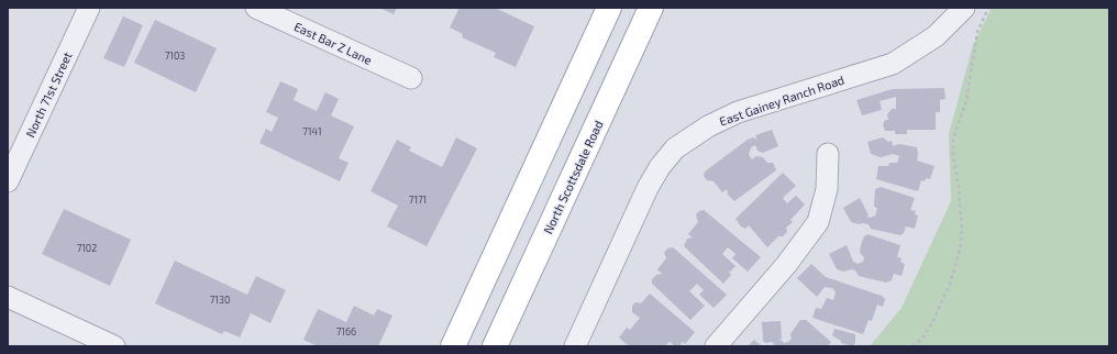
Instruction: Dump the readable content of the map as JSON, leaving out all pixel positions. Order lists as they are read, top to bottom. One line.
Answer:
{"streets":{"main road":["North Scottsdale Road"],"street":["East Bar Z Lane","North 71st Street","East Gainey Ranch Road"]},"house_numbers":["7103","7141","7171","7102","7130","7166"]}
